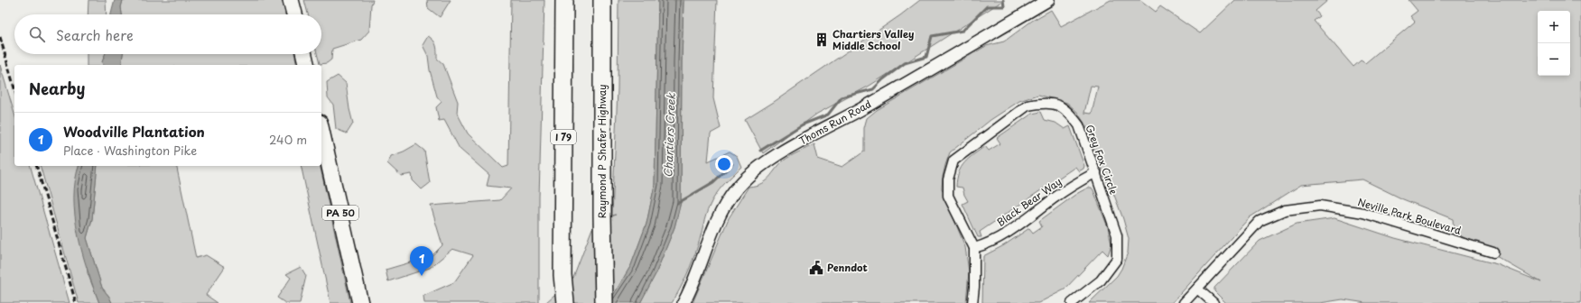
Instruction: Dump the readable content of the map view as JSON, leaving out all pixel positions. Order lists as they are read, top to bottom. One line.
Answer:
{"streets":{"highway":["I 79","Raymond P Shafer Highway"],"main road":["PA 50"],"street":["Thoms Run Road","Grey Fox Circle","Black Bear Way","Neville Park Boulevard"]},"crossings":[["Grey Fox Circle","Black Bear Way"]],"water":["Chartiers Creek"],"places":{"building":["Chartiers Valley Middle School"],"public building":["Penndot"]},"page":{"map_buttons":["+","−"],"search":"Search here","heading":"Nearby","list":[{"mark":"1","name":"Woodville Plantation","note":"Place · Washington Pike","value":"240 m"}],"pins":"1"}}
